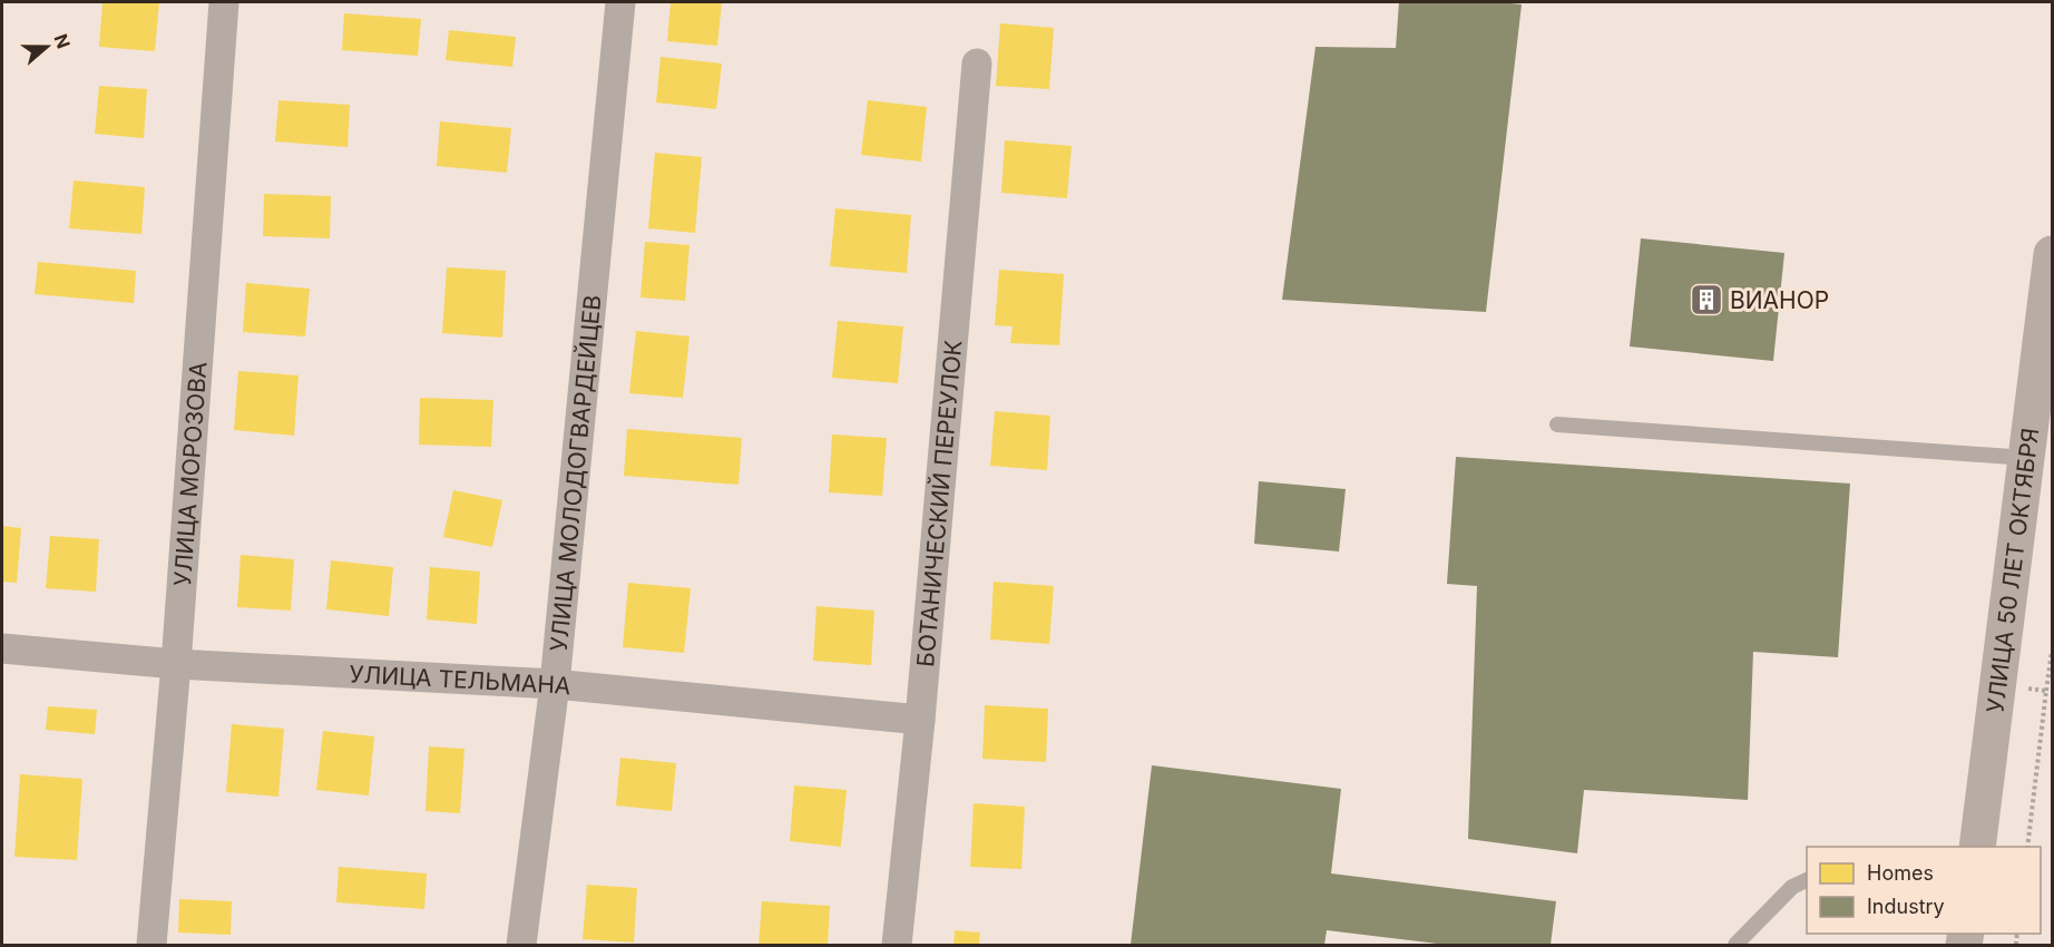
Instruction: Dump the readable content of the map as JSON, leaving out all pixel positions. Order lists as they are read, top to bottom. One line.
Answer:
{"streets":{"main road":["УЛИЦА 50 ЛЕТ ОКТЯБРЯ"],"street":["УЛИЦА МОРОЗОВА","УЛИЦА МОЛОДОГВАРДЕЙЦЕВ","БОТАНИЧЕСКИЙ ПЕРЕУЛОК","УЛИЦА ТЕЛЬМАНА"]},"crossings":[["УЛИЦА МОРОЗОВА","УЛИЦА ТЕЛЬМАНА"],["УЛИЦА МОЛОДОГВАРДЕЙЦЕВ","УЛИЦА ТЕЛЬМАНА"],["БОТАНИЧЕСКИЙ ПЕРЕУЛОК","УЛИЦА ТЕЛЬМАНА"]],"places":{"building":["ВИАНОР"]},"legend":["Homes","Industry"],"north":"right"}
